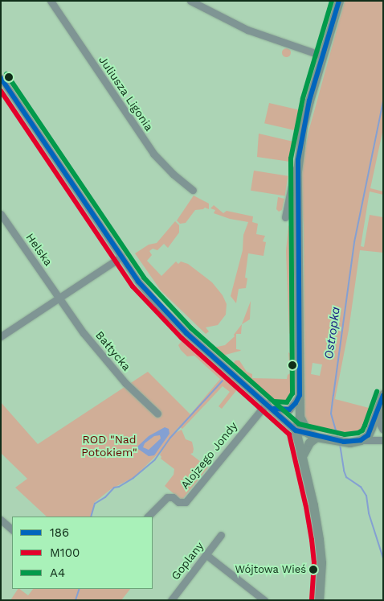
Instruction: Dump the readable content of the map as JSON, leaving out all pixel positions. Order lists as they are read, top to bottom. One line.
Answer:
{"streets":{"street":["Juliusza Ligonia","Helska","Bałtycka","Alojzego Jondy","Goplany"]},"crossings":[["Helska","Bałtycka"]],"water":["Ostropka"],"parks":["ROD \"Nad Potokiem\""],"places":["Wójtowa Wieś"],"lines":["transit line 186","transit line A4","transit line M100"],"legend":["186","M100","A4"]}
